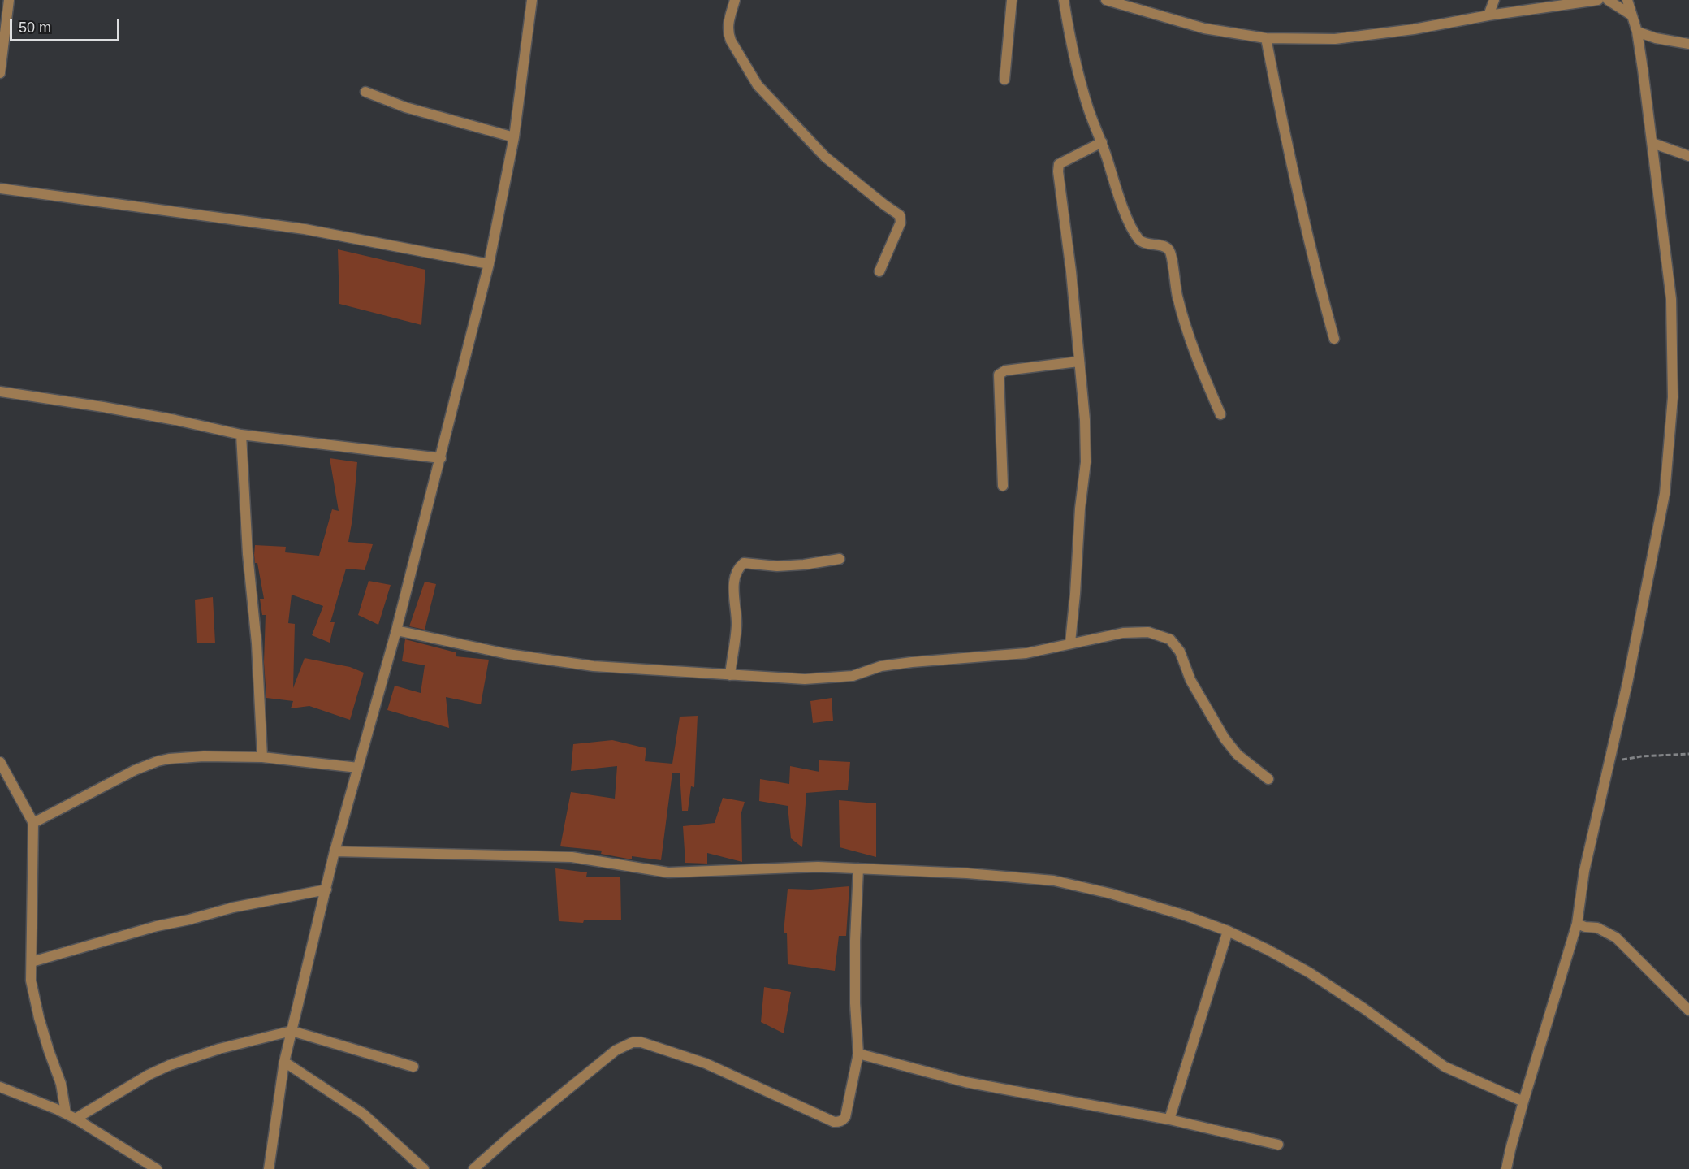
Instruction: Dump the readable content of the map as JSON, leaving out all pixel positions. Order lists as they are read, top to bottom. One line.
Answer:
{"scale_bar":"50 m"}
